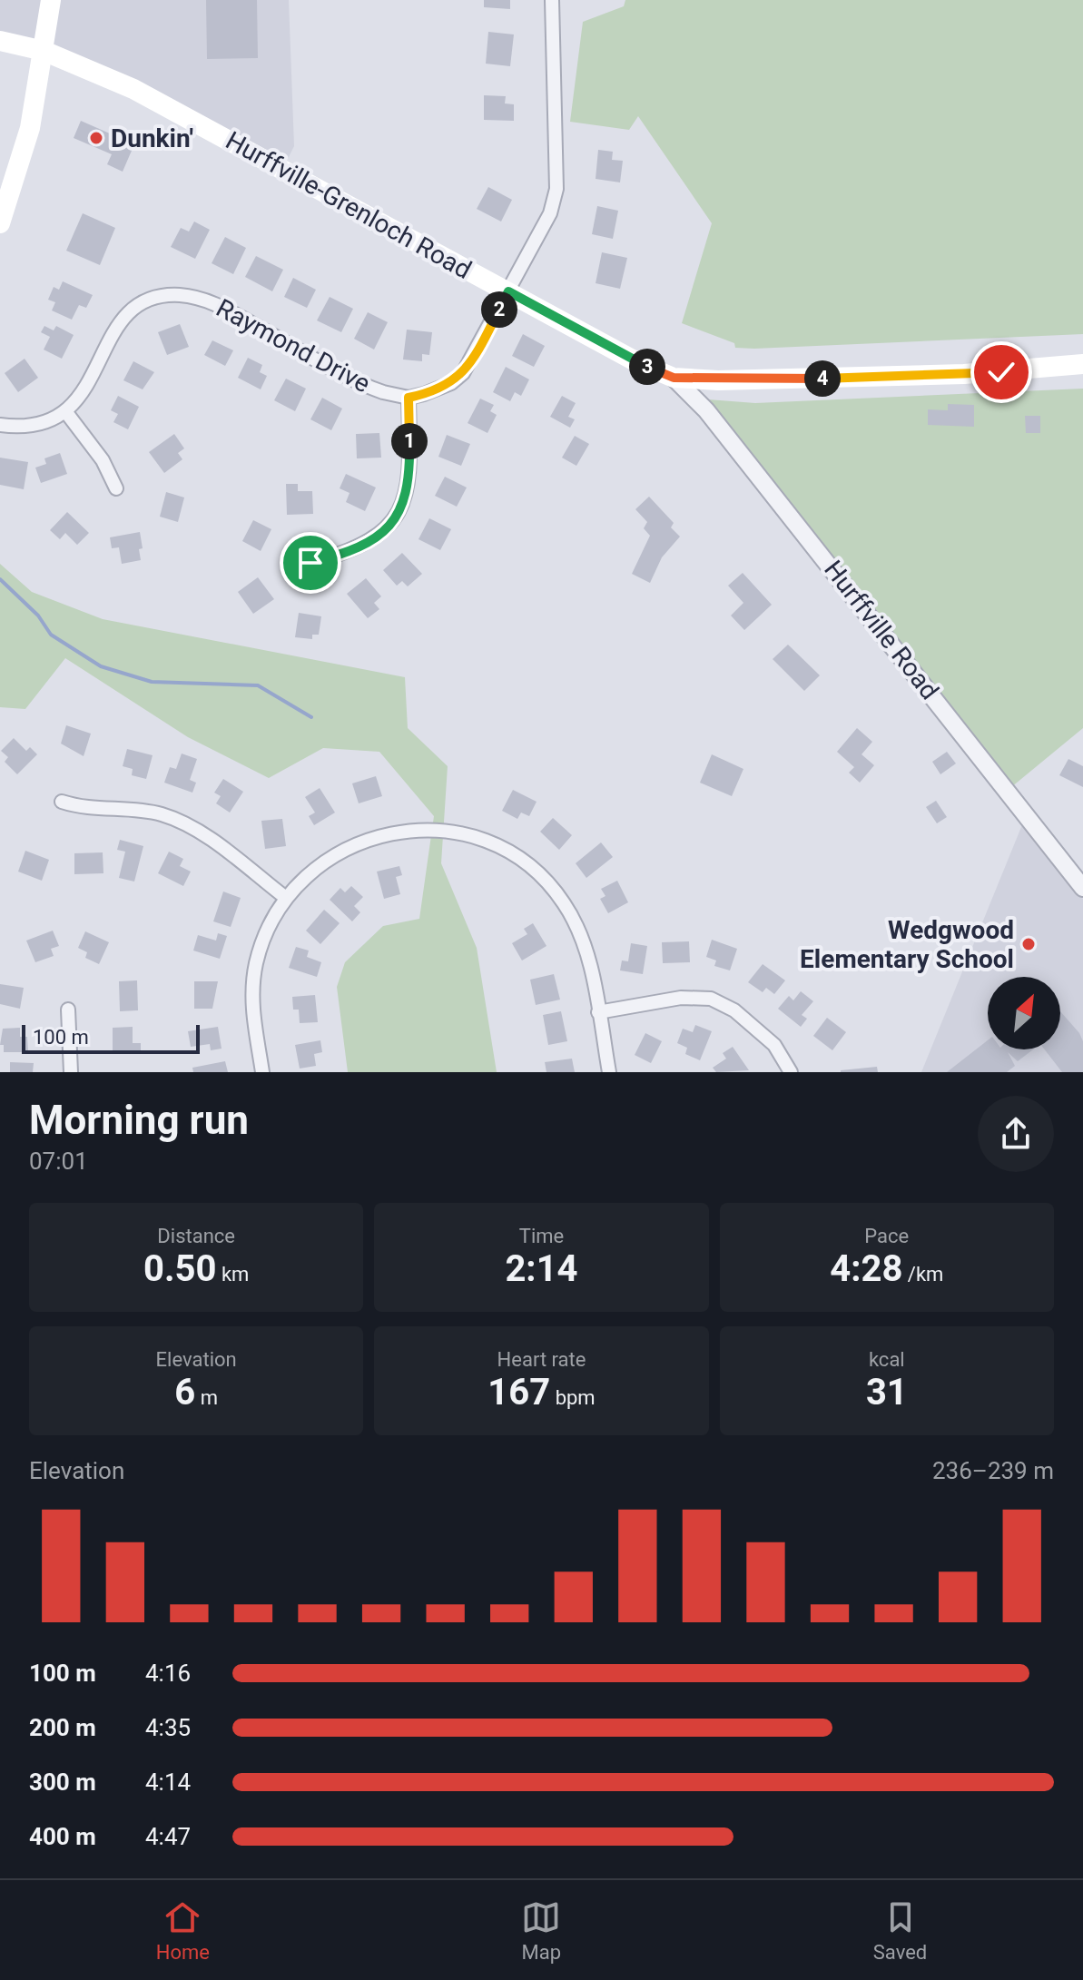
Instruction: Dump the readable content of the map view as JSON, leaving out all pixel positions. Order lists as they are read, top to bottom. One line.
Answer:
{"streets":{"main road":["Hurffville-Grenloch Road"],"street":["Raymond Drive","Hurffville Road"]},"crossings":[["Hurffville-Grenloch Road","Hurffville Road"]],"places":["Dunkin'","Wedgwood Elementary School"],"scale_bar":"100 m","north":"top right","page":{"pins":["2","3","4","1"],"scale":"100 m","heading":["Morning run","07:01"],"stats":[["Distance","0.50 km"],["Time","2:14"],["Pace","4:28 /km"],["Elevation","6 m"],["Heart rate","167 bpm"],["kcal","31"]],"chart":["Elevation","236–239 m"],"list":[{"name":"100 m","note":"4:16"},{"name":"200 m","note":"4:35"},{"name":"300 m","note":"4:14"},{"name":"400 m","note":"4:47"}],"tabs":["Home","Map","Saved"]}}
